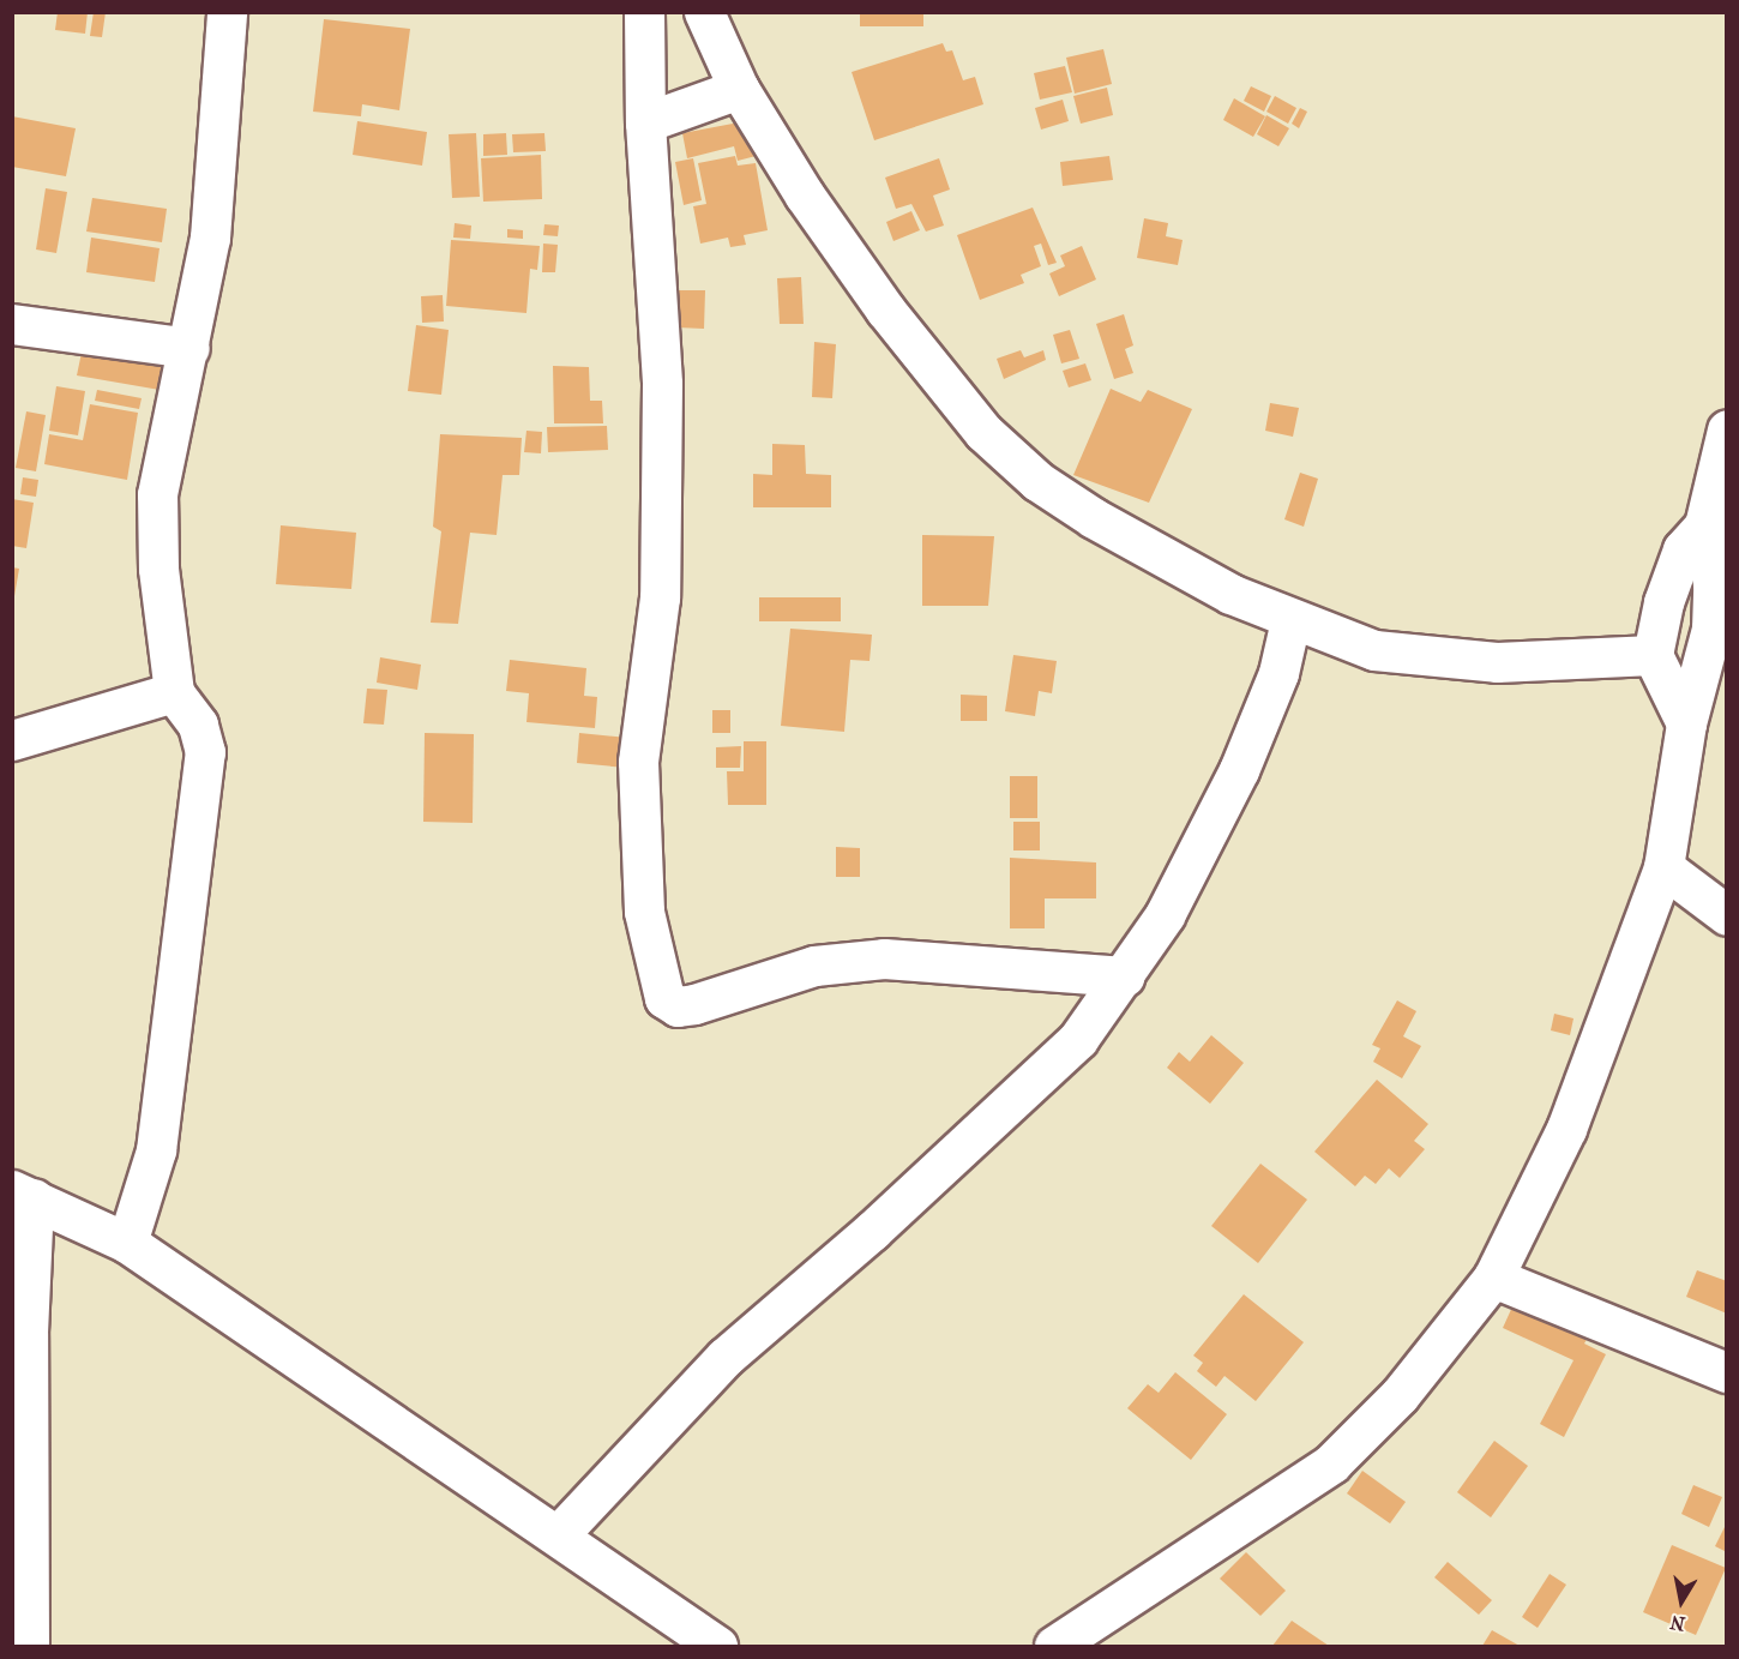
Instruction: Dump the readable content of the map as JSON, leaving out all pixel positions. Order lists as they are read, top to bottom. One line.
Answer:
{"north":"bottom"}
